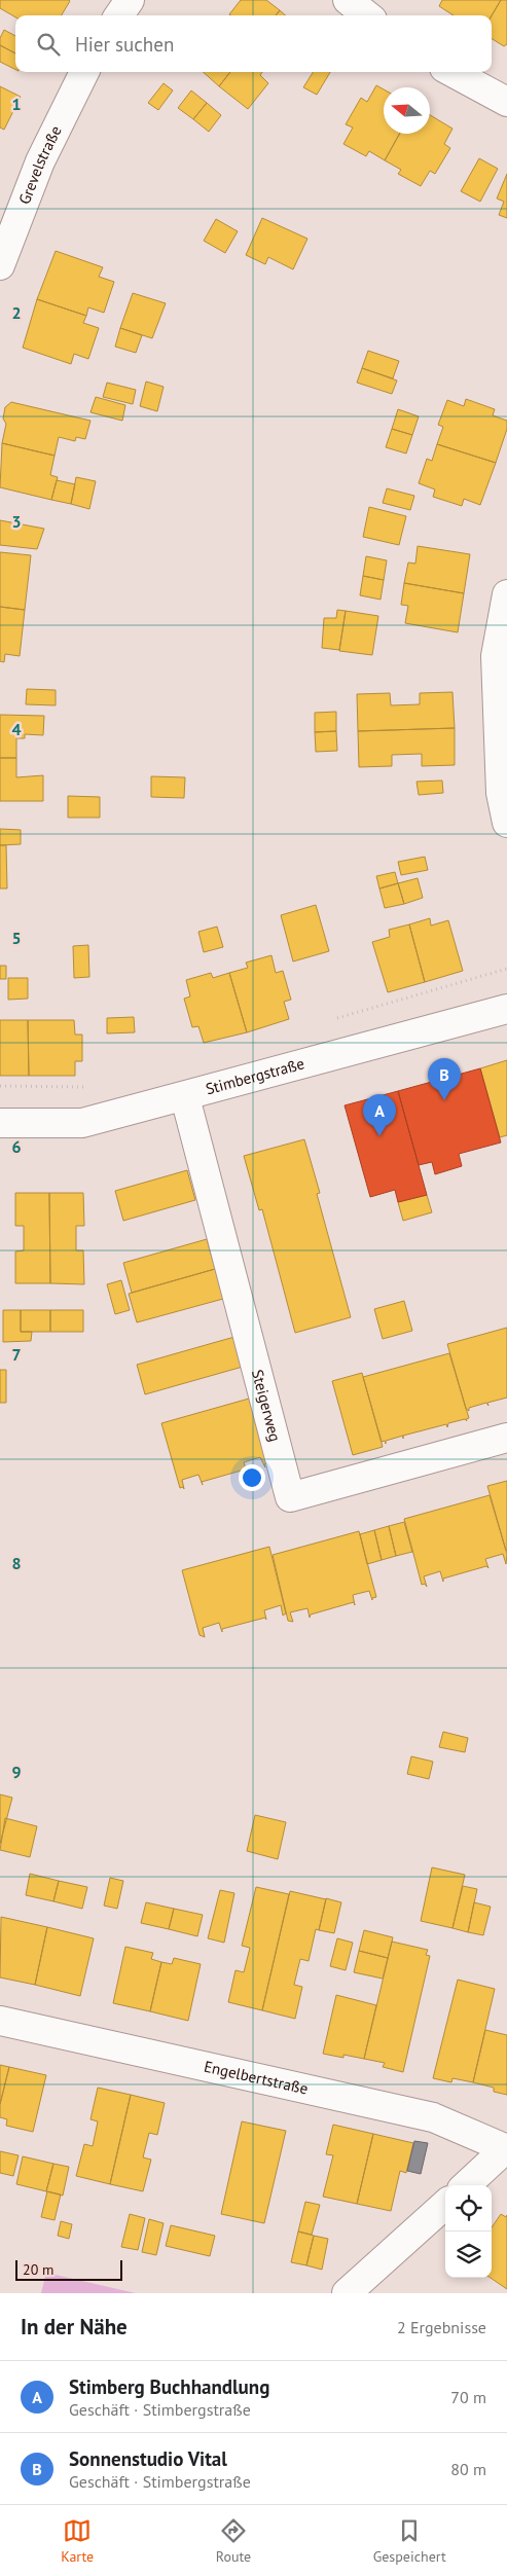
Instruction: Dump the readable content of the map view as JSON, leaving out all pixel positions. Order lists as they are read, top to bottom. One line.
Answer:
{"streets":{"street":["Grevelstraße","Stimbergstraße","Steigerweg","Engelbertstraße"]},"crossings":[["Stimbergstraße","Steigerweg"]],"scale_bar":"20 m","north":"left","page":{"search":"Hier suchen","pins":["B","A"],"scale":"20 m","heading":["In der Nähe","2 Ergebnisse"],"list":[{"mark":"A","name":"Stimberg Buchhandlung","note":"Geschäft · Stimbergstraße","value":"70 m"},{"mark":"B","name":"Sonnenstudio Vital","note":"Geschäft · Stimbergstraße","value":"80 m"}],"nav":["Karte","Route","Gespeichert"]},"grid":{"rows":["1","2","3","4","5","6","7","8","9"]}}
